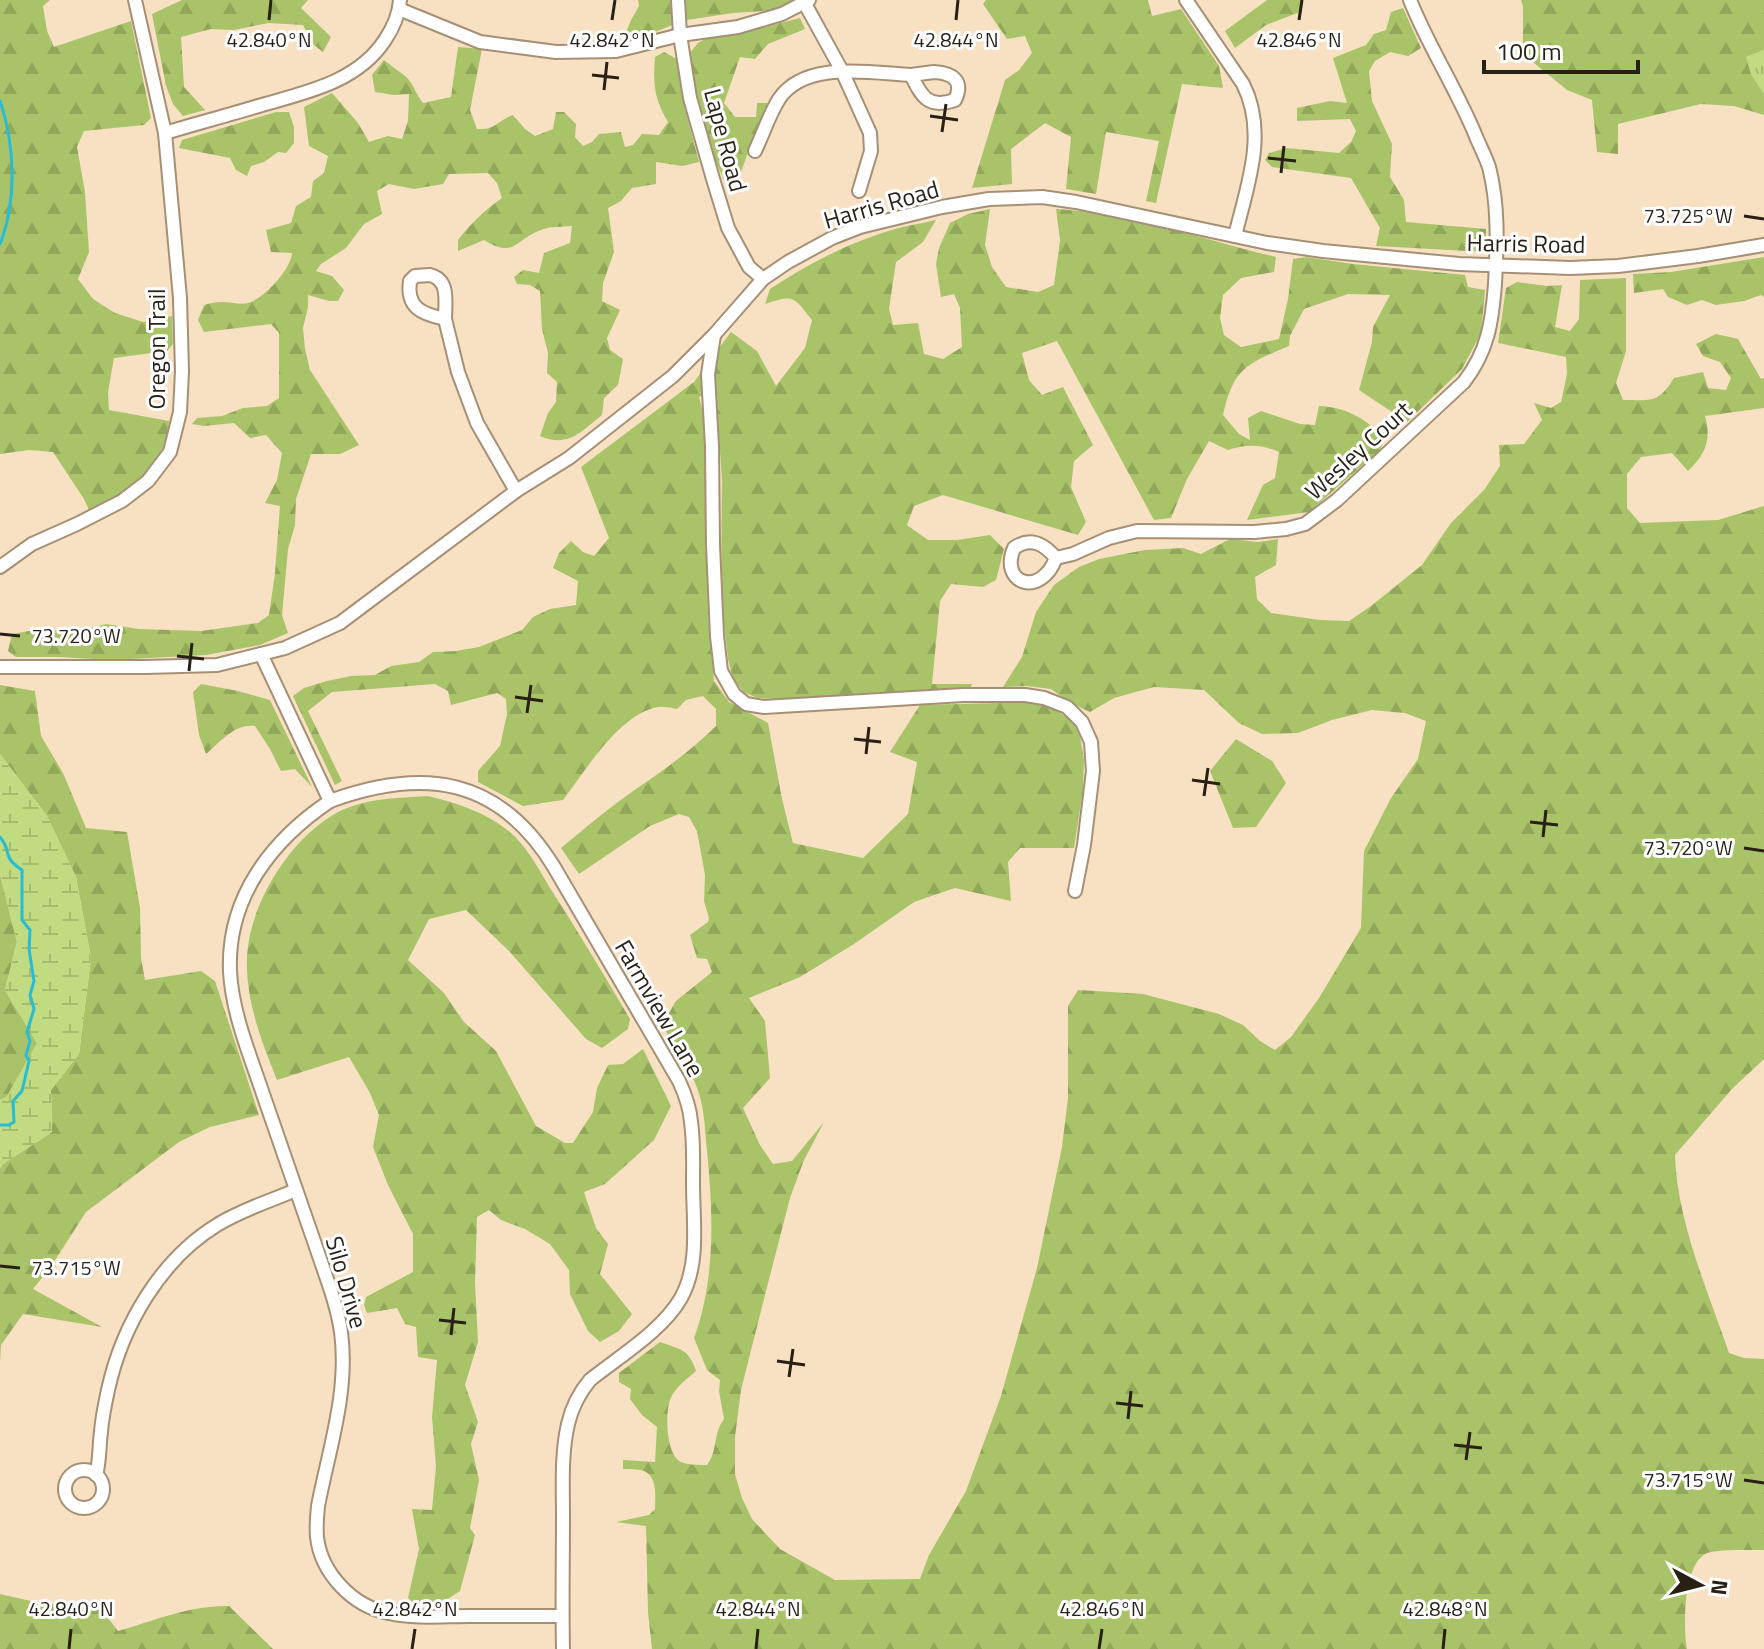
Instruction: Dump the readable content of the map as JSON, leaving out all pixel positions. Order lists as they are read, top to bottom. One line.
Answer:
{"streets":{"street":["Lape Road","Harris Road","Oregon Trail","Wesley Court","Farmview Lane","Silo Drive"]},"crossings":[["Lape Road","Harris Road"],["Harris Road","Wesley Court"],["Farmview Lane","Silo Drive"]],"scale_bar":"100 m","north":"right","coordinates":["42.840°N","42.842°N","42.844°N","42.846°N","73.725°W","73.720°W","73.715°W","42.848°N"]}
